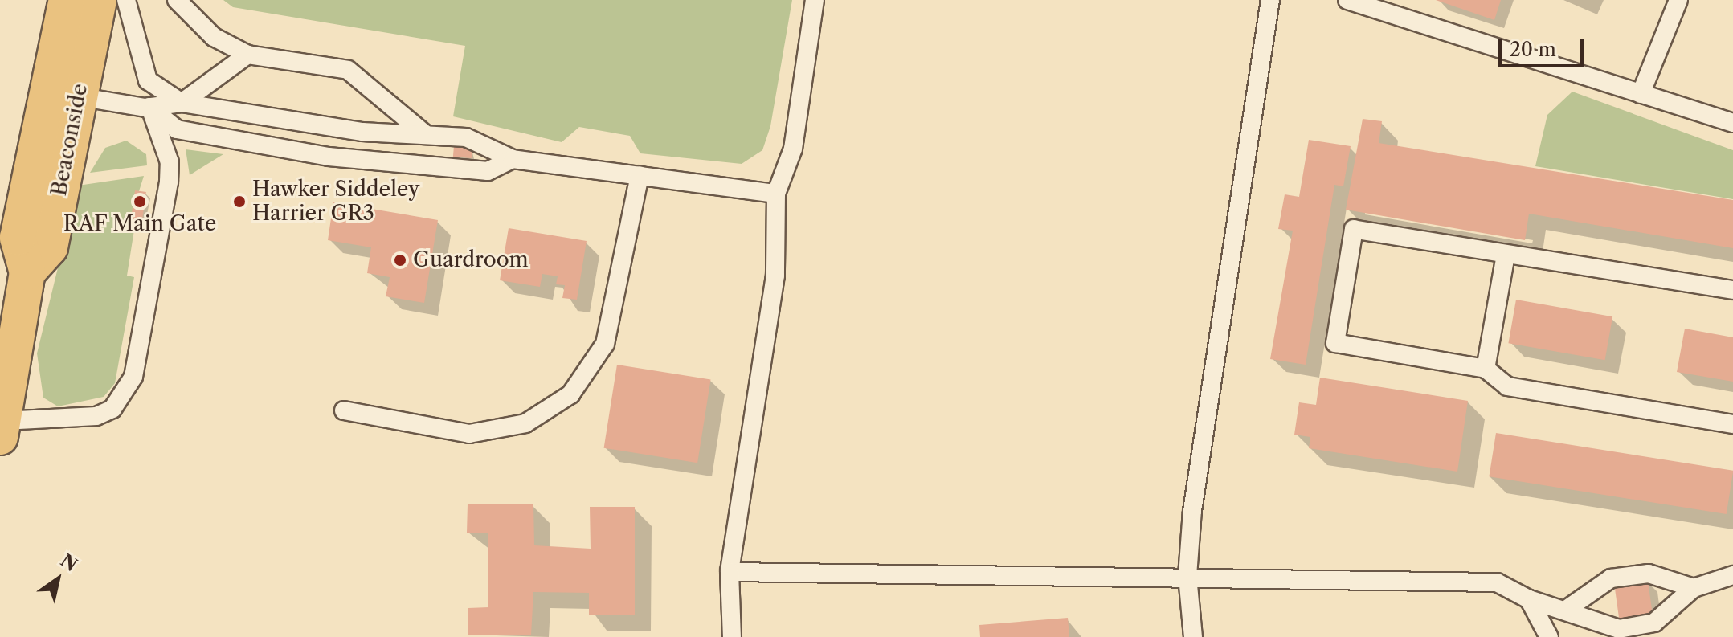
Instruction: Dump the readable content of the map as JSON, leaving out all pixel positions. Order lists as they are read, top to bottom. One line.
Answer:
{"streets":{"highway":["Beaconside"]},"places":["RAF Main Gate","Hawker Siddeley Harrier GR3","Guardroom"],"scale_bar":"20 m","north":"top right"}
